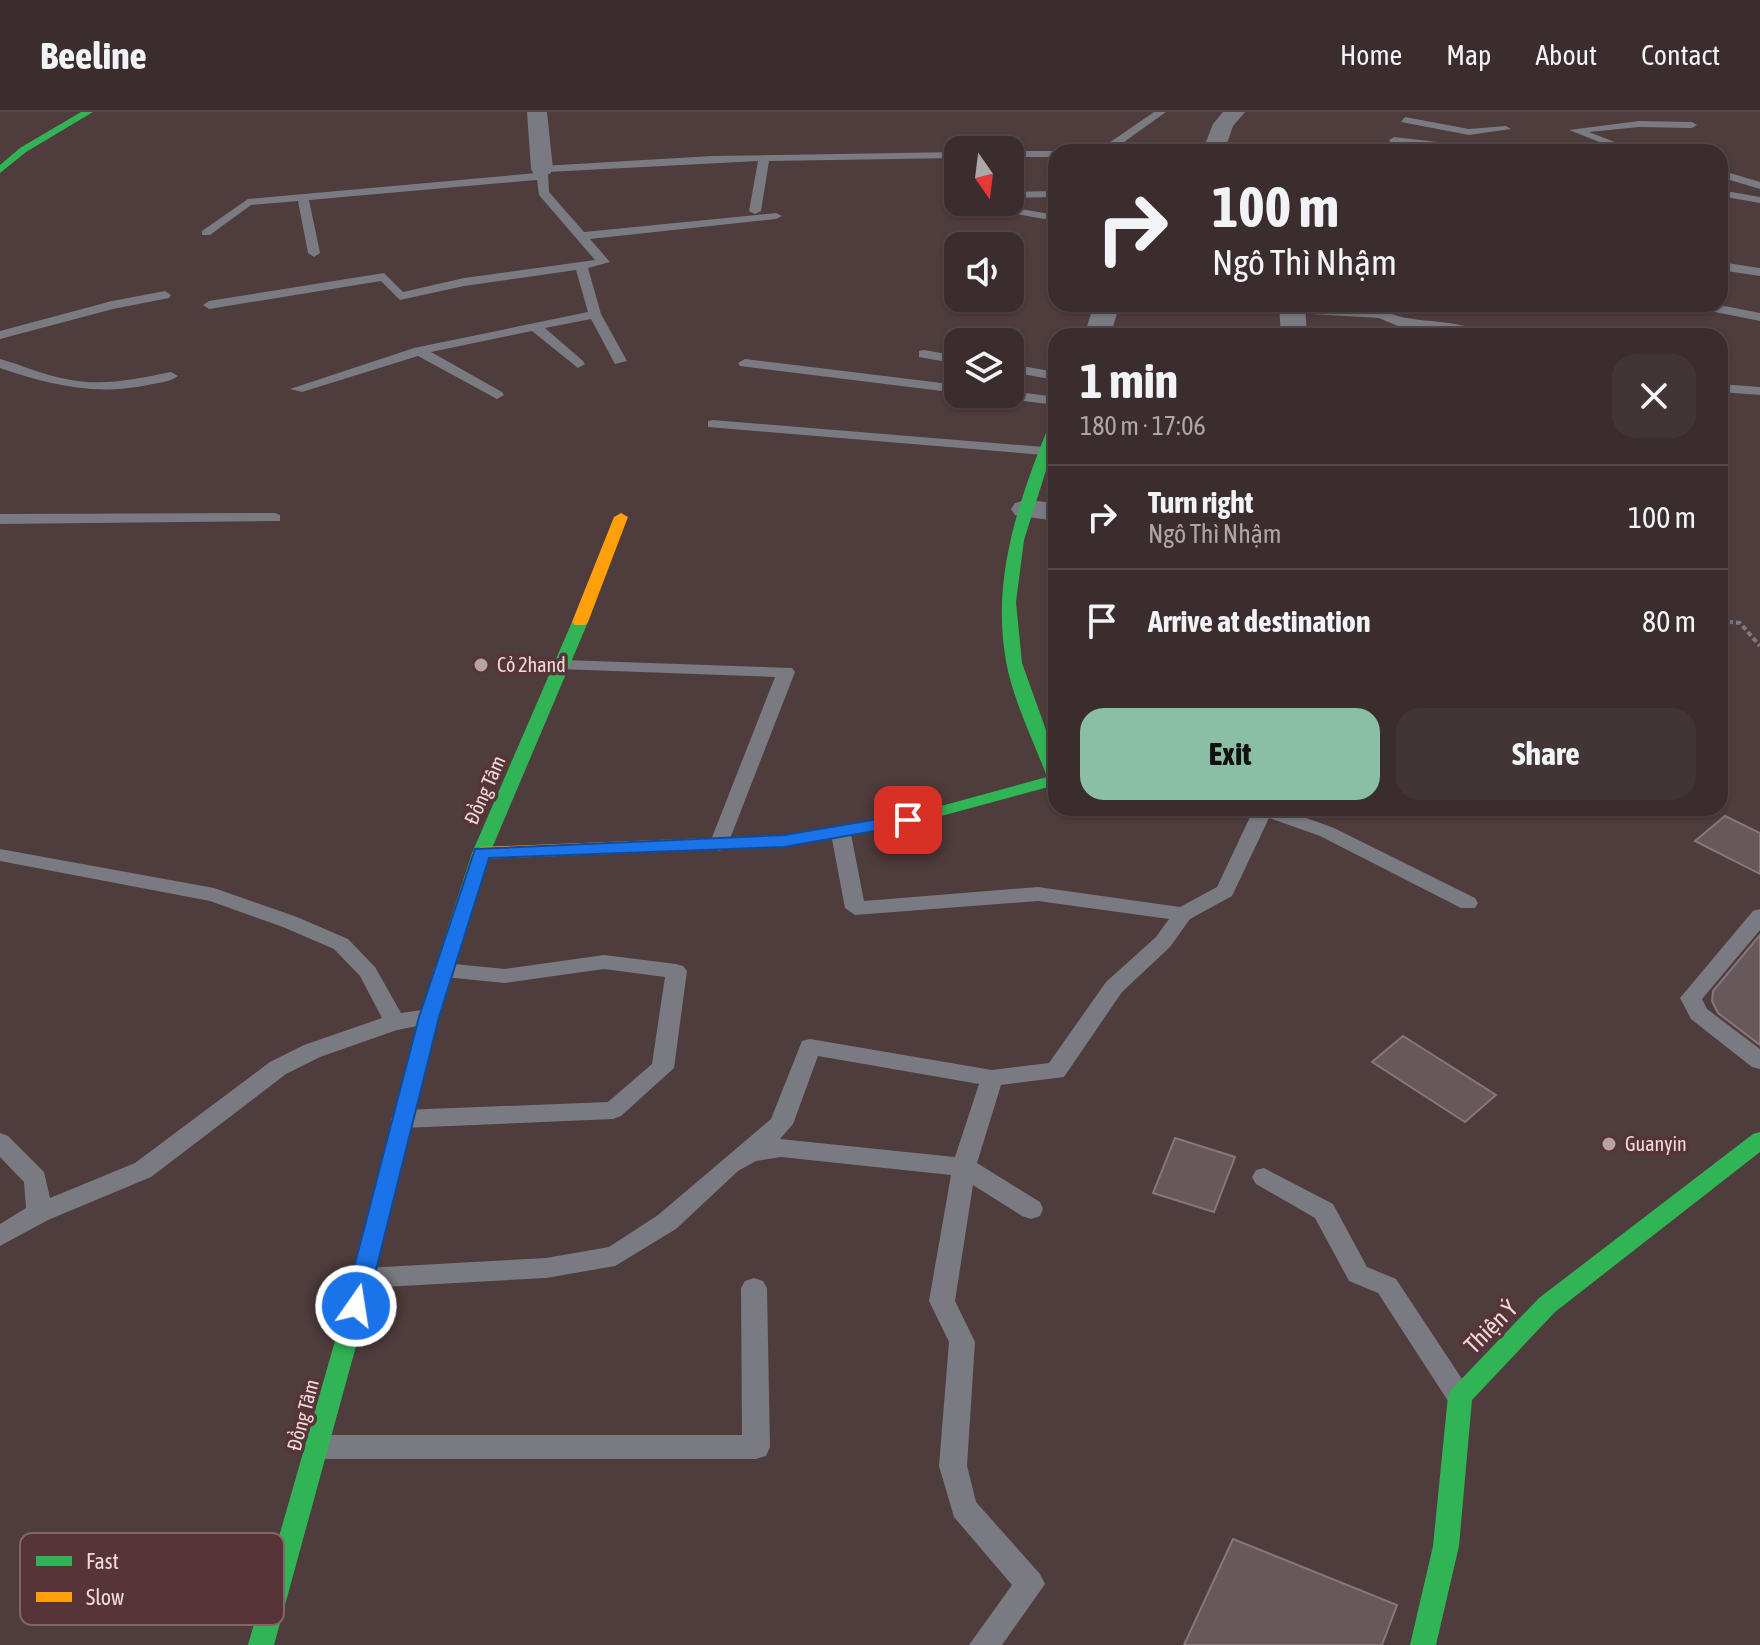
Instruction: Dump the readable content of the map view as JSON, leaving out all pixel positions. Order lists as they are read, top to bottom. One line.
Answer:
{"streets":{"street":["Đồng Tâm","Thiện Ý"]},"places":["Cỏ 2hand","Guanyin"],"legend":["Fast","Slow"],"north":"bottom","page":{"header":"Beeline","nav":["Home","Map","About","Contact"],"turn":["100 m","Ngô Thì Nhậm"],"heading":["1 min","180 m · 17:06"],"list":[{"name":"Turn right","note":"Ngô Thì Nhậm","value":"100 m"},{"name":"Arrive at destination","value":"80 m"}],"buttons":["Exit","Share"]}}
